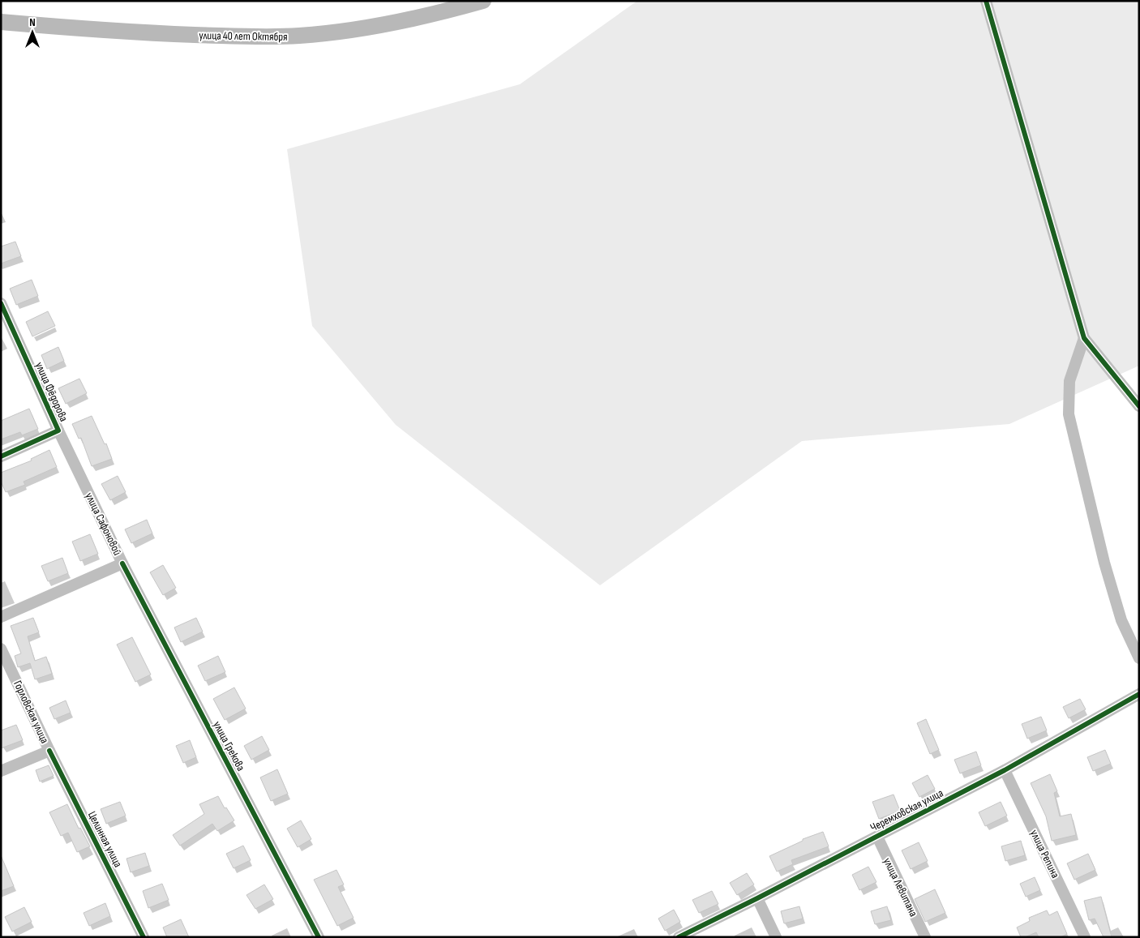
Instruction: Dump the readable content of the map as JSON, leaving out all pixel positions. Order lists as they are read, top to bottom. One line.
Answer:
{"streets":{"main road":["улица 40 лет Октября"],"street":["улица Фёдорова","улица Сафоновой","Горловская улица","улица Грекова","Черемховская улица","Целинная улица","улица Репина","улица Левитана"]},"crossings":[["улица Фёдорова","улица Сафоновой"],["улица Сафоновой","улица Грекова"],["Горловская улица","Целинная улица"],["Черемховская улица","улица Репина"],["Черемховская улица","улица Левитана"]],"north":"top"}
